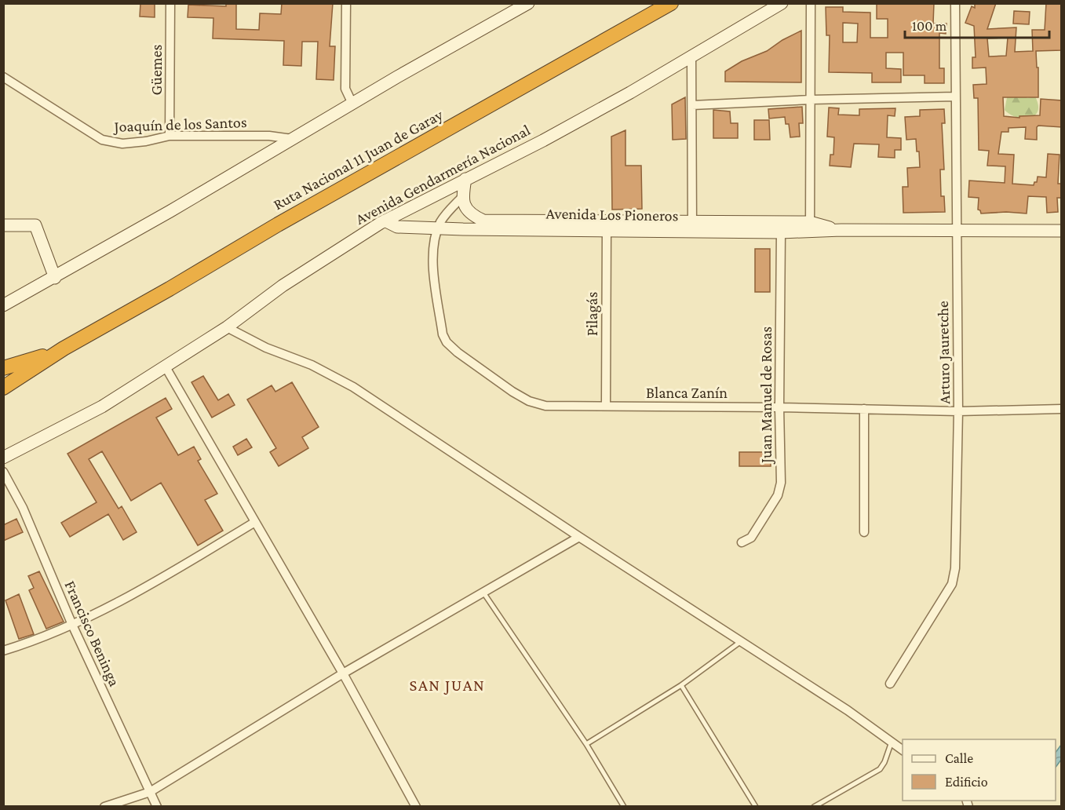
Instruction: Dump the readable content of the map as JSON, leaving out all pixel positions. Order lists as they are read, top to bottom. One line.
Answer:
{"streets":{"highway":["Ruta Nacional 11 Juan de Garay"],"main road":["Avenida Gendarmería Nacional","Avenida Los Pioneros"],"street":["Güemes","Joaquín de los Santos","Pilagás","Arturo Jauretche","Blanca Zanín","Juan Manuel de Rosas","Francisco Beninga"]},"crossings":[["Güemes","Joaquín de los Santos"],["Avenida Gendarmería Nacional","Avenida Los Pioneros"],["Avenida Los Pioneros","Pilagás"],["Avenida Los Pioneros","Arturo Jauretche"],["Avenida Los Pioneros","Blanca Zanín"],["Avenida Los Pioneros","Juan Manuel de Rosas"],["Pilagás","Blanca Zanín"],["Arturo Jauretche","Blanca Zanín"],["Blanca Zanín","Juan Manuel de Rosas"]],"districts":["SAN JUAN"],"legend":["Calle","Edificio"],"scale_bar":"100 m"}
